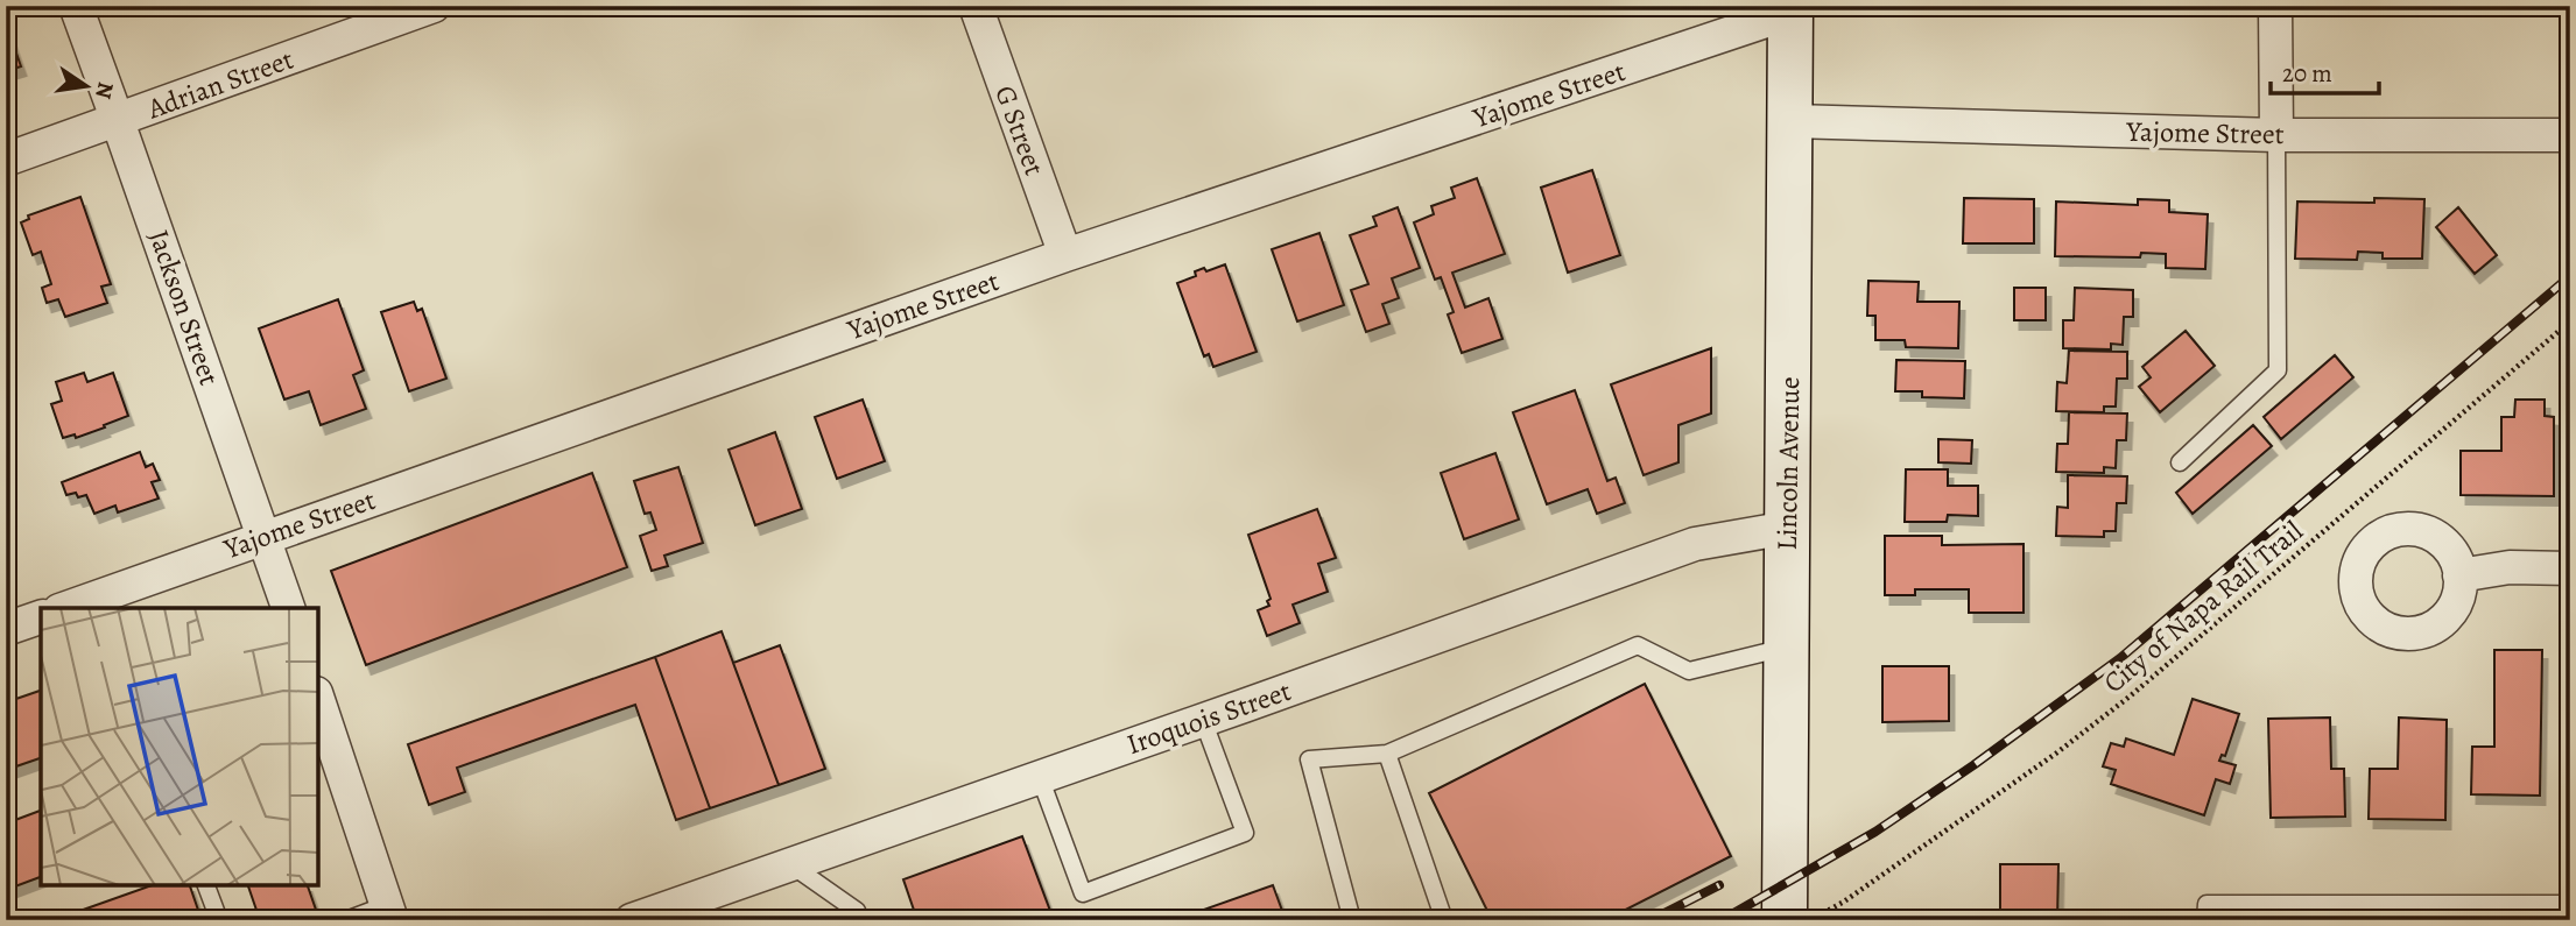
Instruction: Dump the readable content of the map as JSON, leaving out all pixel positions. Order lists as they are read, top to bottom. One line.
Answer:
{"streets":{"main road":["Lincoln Avenue"],"street":["Adrian Street","Yajome Street","G Street","Jackson Street","Iroquois Street"],"path":["City of Napa Rail Trail"]},"crossings":[["Adrian Street","Jackson Street"],["Yajome Street","G Street"],["Yajome Street","Jackson Street"],["Yajome Street","Lincoln Avenue"],["Lincoln Avenue","Iroquois Street"]],"scale_bar":"20 m","north":"right"}
